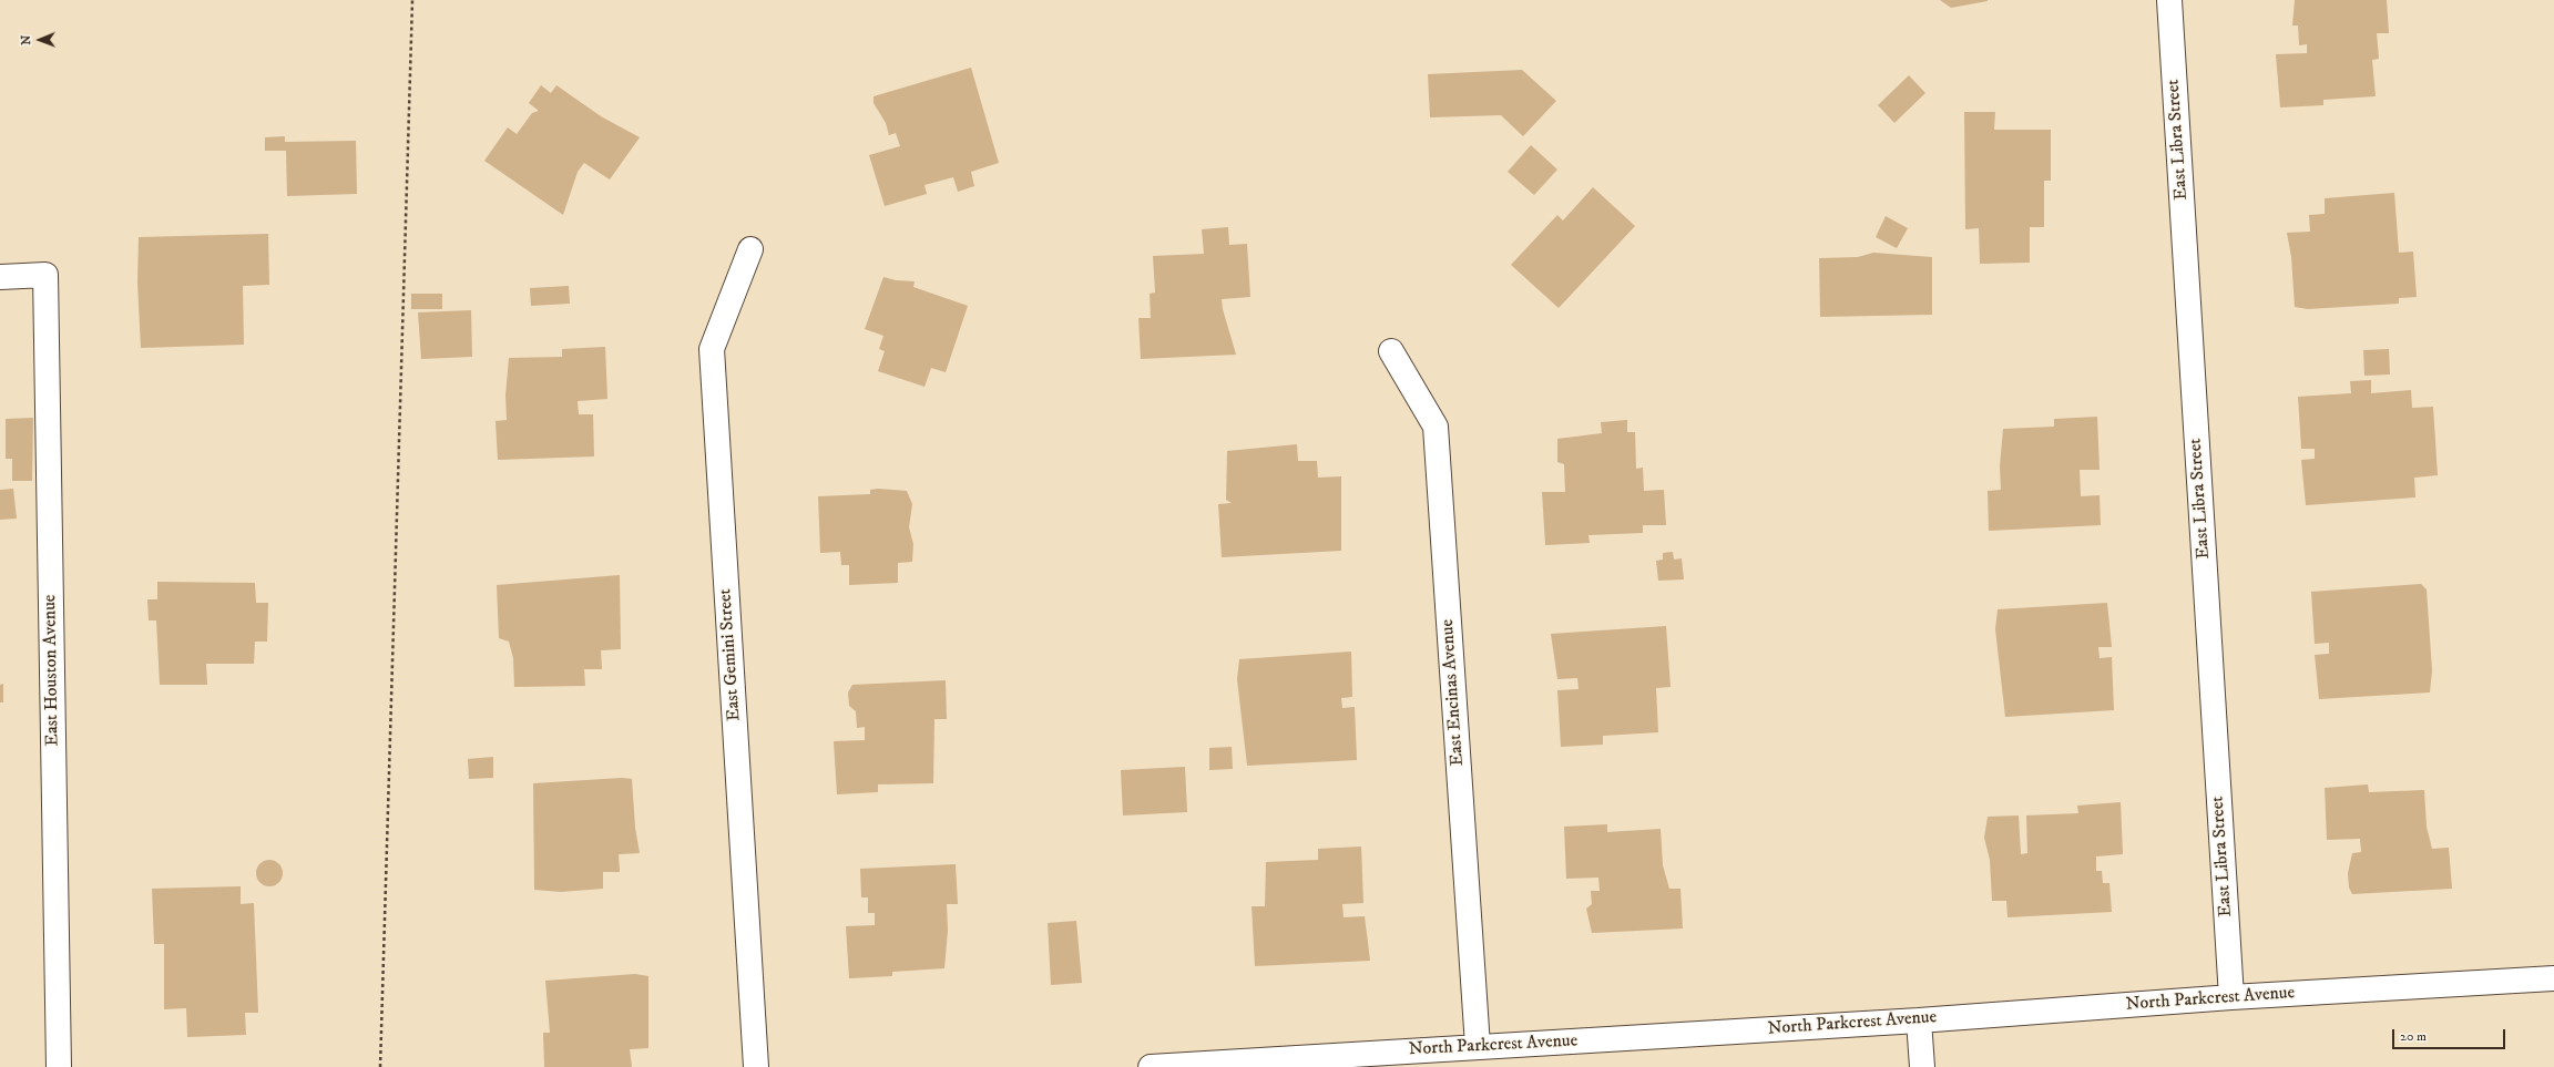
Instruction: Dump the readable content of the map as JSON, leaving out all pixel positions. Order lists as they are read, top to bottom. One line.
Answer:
{"streets":{"street":["East Libra Street","East Gemini Street","East Houston Avenue","East Encinas Avenue","North Parkcrest Avenue"]},"crossings":[["East Libra Street","North Parkcrest Avenue"],["East Encinas Avenue","North Parkcrest Avenue"]],"scale_bar":"20 m","north":"left"}
